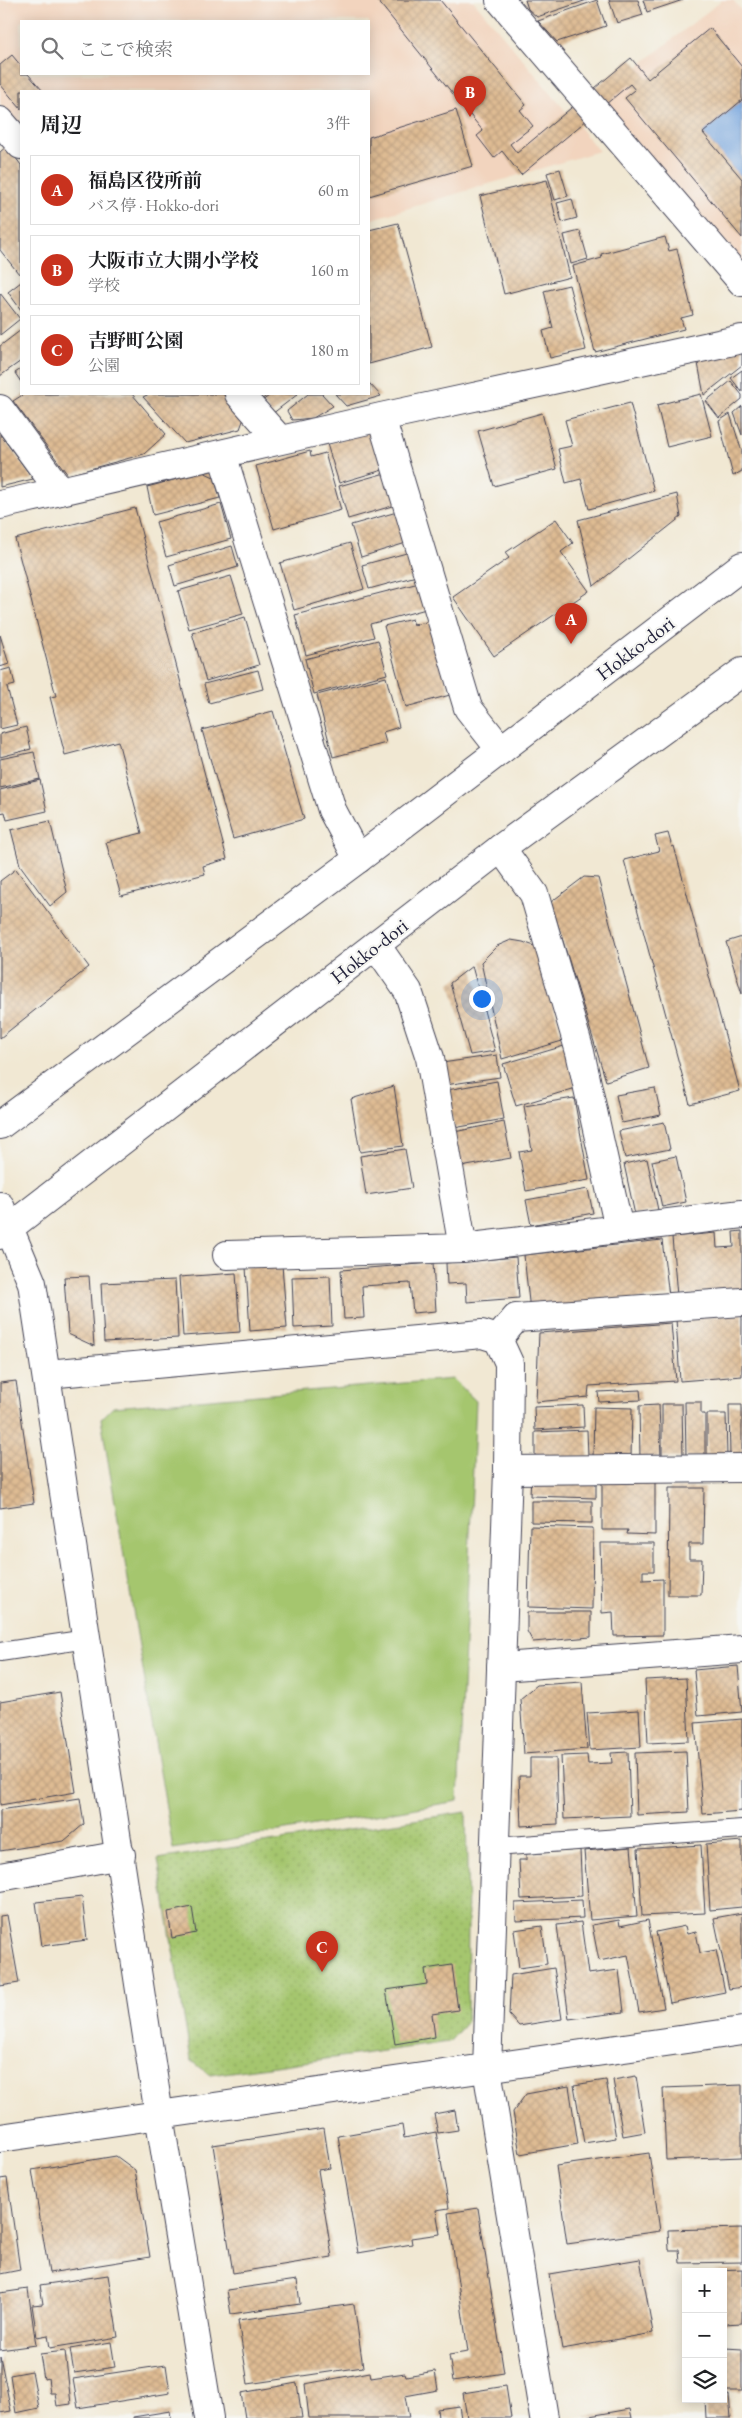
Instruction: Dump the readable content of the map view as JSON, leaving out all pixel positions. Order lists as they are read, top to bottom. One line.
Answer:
{"streets":{"street":["Hokko-dori"]},"page":{"search":"ここで検索","pins":["B","A","C"],"heading":["周辺","3件"],"list":[{"mark":"A","name":"福島区役所前","note":"バス停 · Hokko-dori","value":"60 m"},{"mark":"B","name":"大阪市立大開小学校","note":"学校","value":"160 m"},{"mark":"C","name":"吉野町公園","note":"公園","value":"180 m"}],"map_buttons":["+","−"]}}
